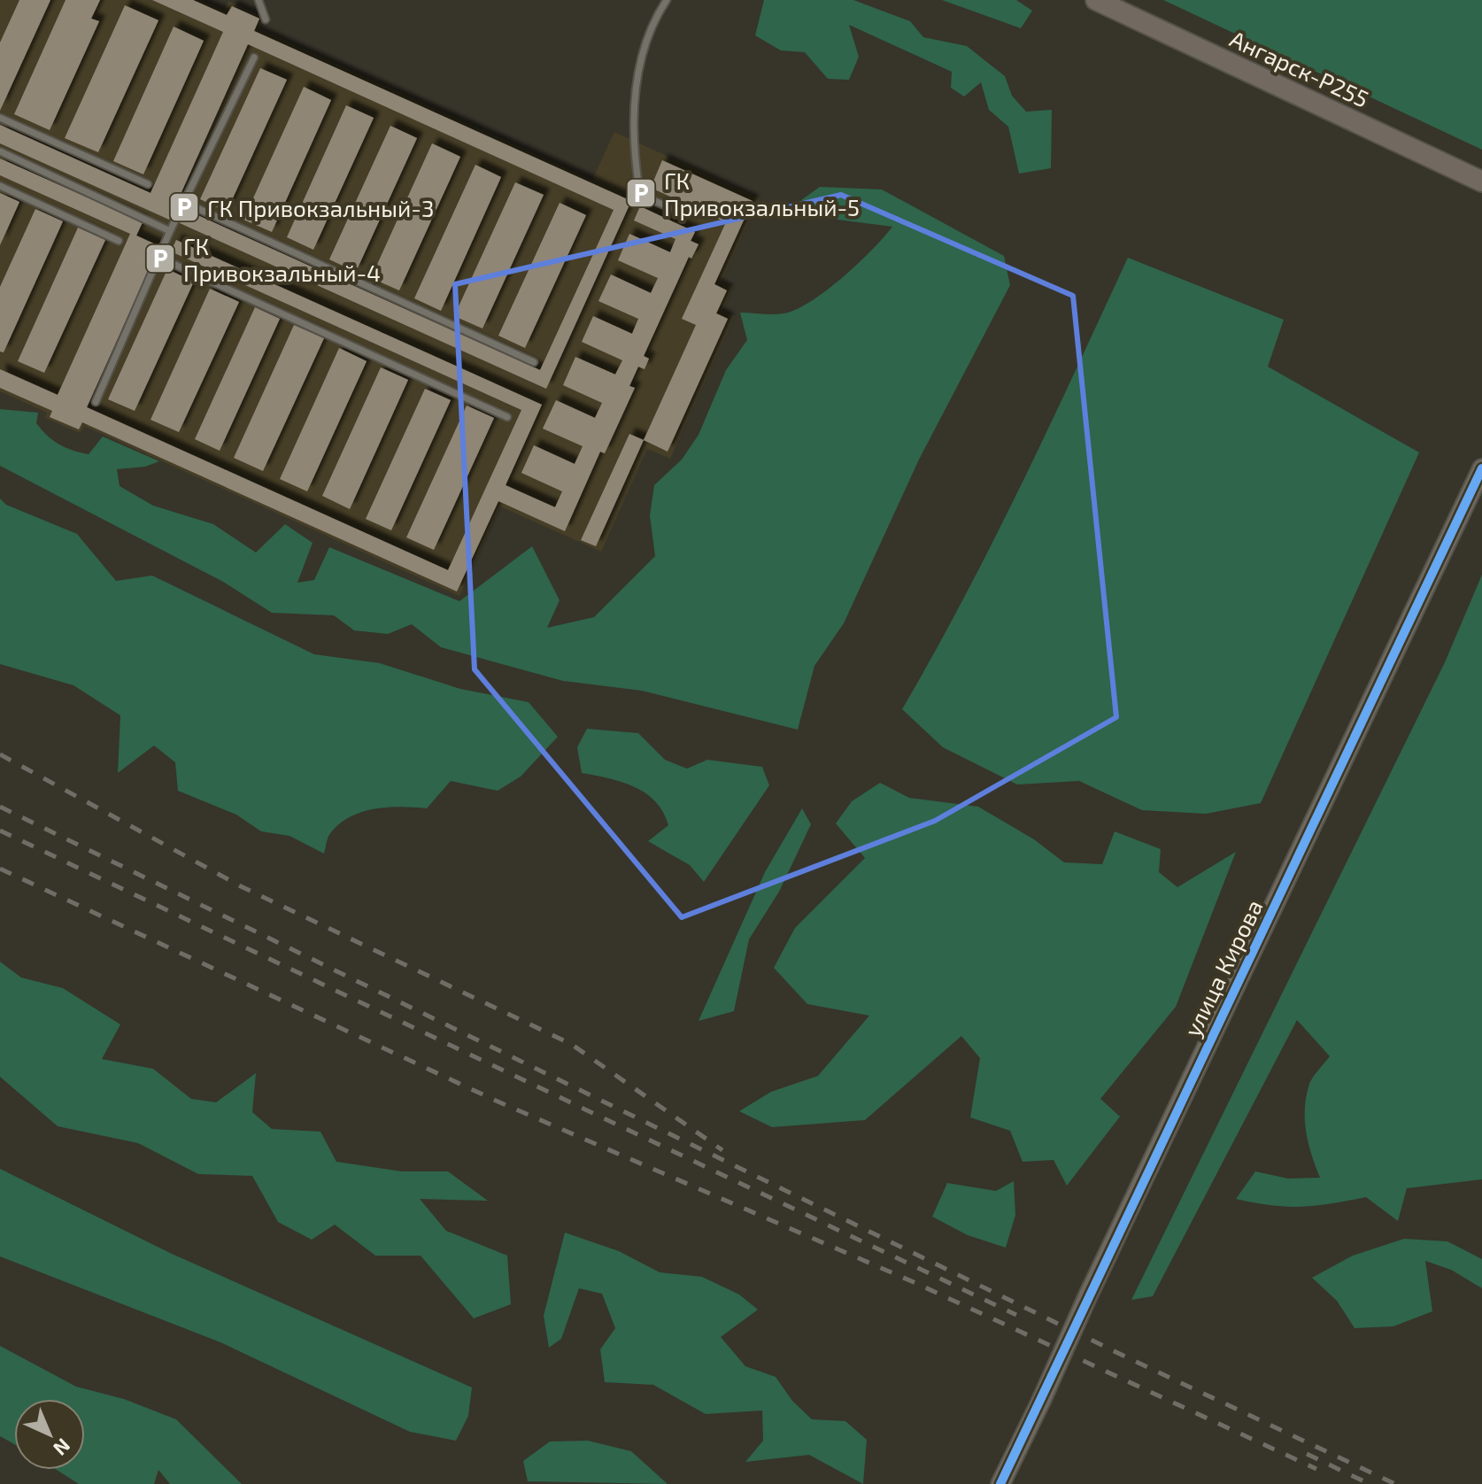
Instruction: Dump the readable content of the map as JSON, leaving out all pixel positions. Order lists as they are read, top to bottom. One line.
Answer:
{"streets":{"main road":["Ангарск-Р255"],"street":["улица Кирова"]},"places":{"parking":["ГК Привокзальный-5","ГК Привокзальный-3","ГК Привокзальный-4"]},"north":"bottom right"}
